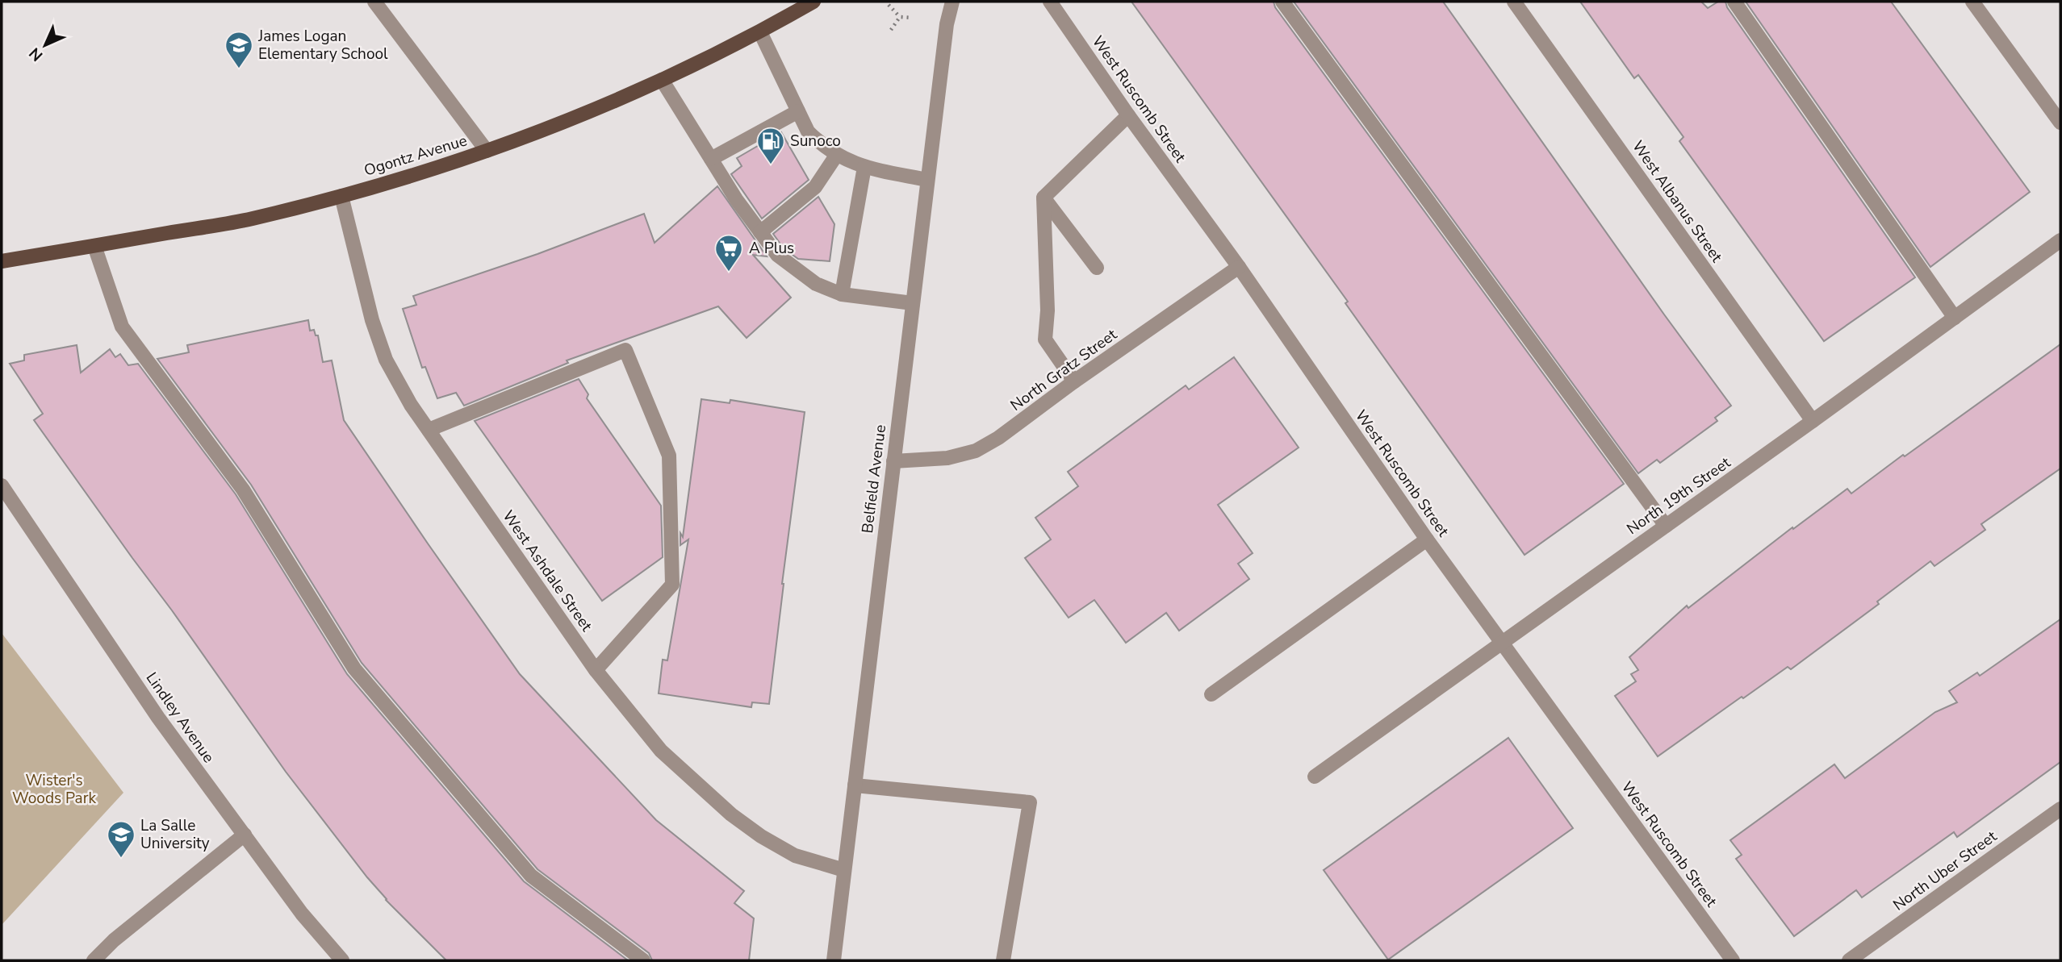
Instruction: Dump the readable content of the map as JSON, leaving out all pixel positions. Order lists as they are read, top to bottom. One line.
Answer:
{"streets":{"main road":["Ogontz Avenue"],"street":["West Ruscomb Street","West Albanus Street","North Gratz Street","Belfield Avenue","North 19th Street","West Ashdale Street","Lindley Avenue","North Uber Street"]},"crossings":[["West Ruscomb Street","North Gratz Street"],["West Ruscomb Street","North 19th Street"],["Ogontz Avenue","West Ashdale Street"],["West Albanus Street","North 19th Street"],["North Gratz Street","Belfield Avenue"],["Belfield Avenue","West Ashdale Street"]],"parks":["Wister's Woods Park"],"places":{"school or university":["James Logan Elementary School","La Salle University"],"fuel station":["Sunoco"],"supermarket":["A Plus"]},"north":"bottom left"}
